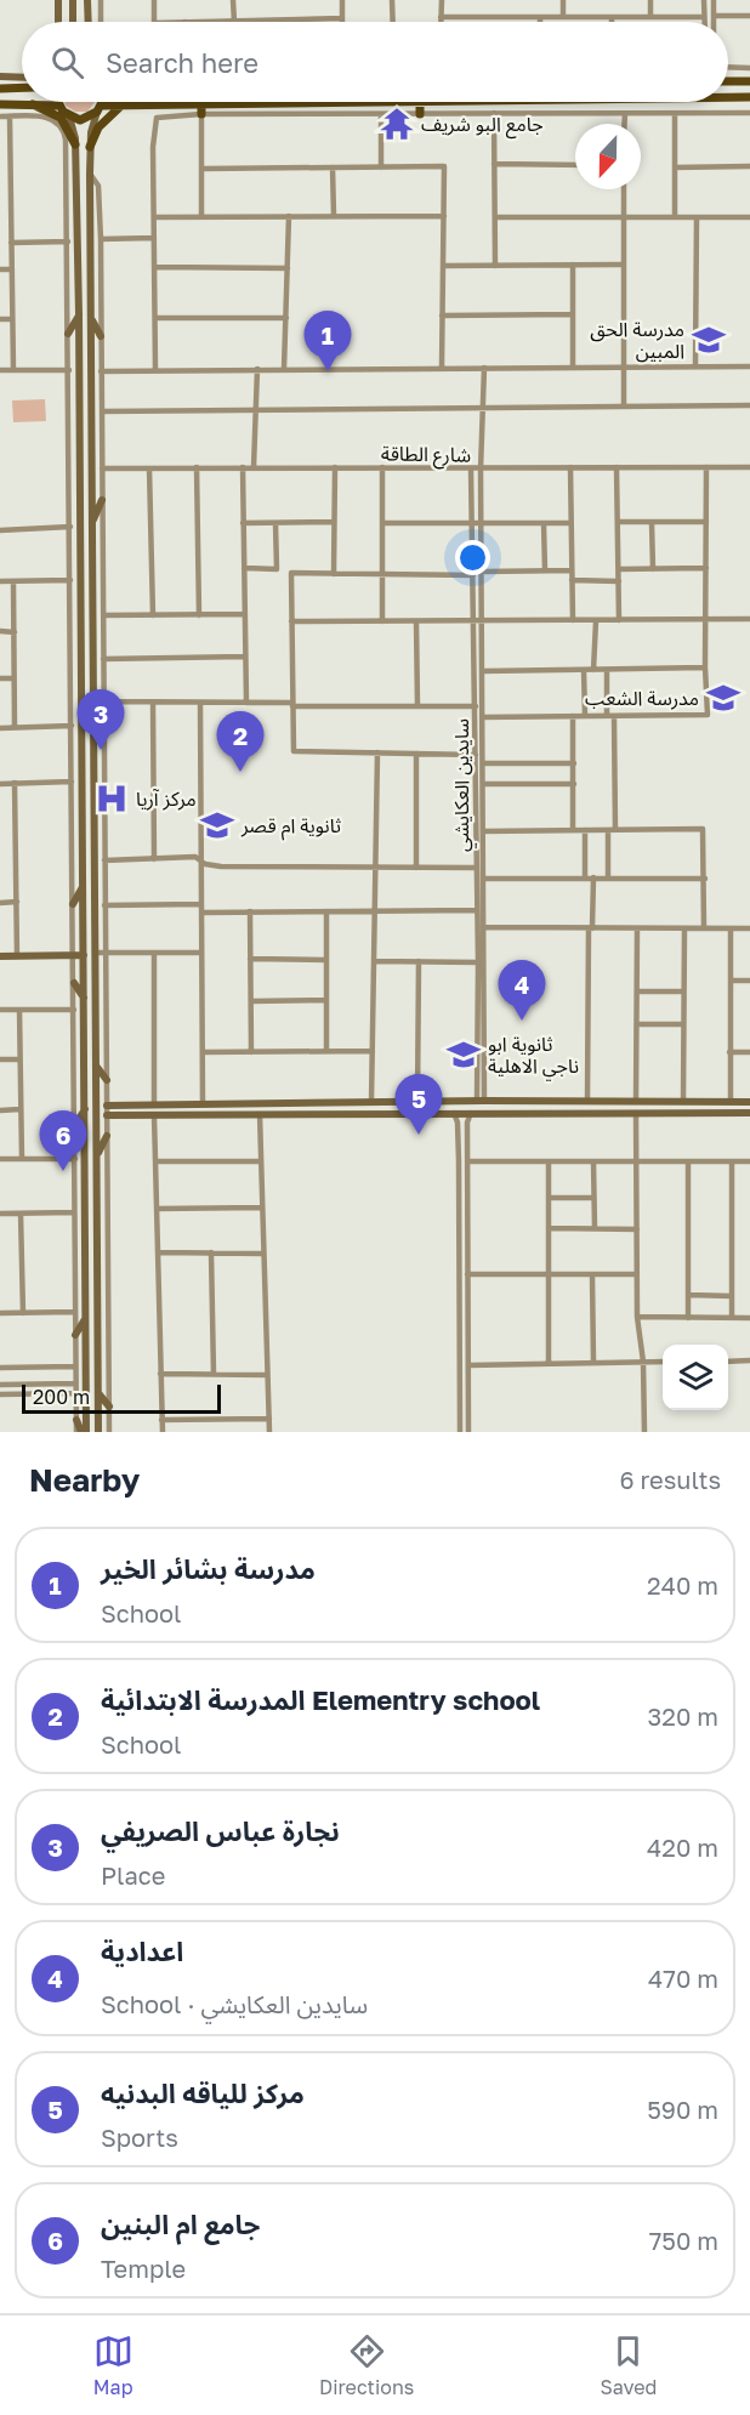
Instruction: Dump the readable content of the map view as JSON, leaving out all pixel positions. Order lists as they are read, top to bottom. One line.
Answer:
{"streets":{"street":["شارع الطاقة","سايدين العكايشي"]},"crossings":[["شارع الطاقة","سايدين العكايشي"]],"places":{"temple":["جامع البو شريف"],"school or university":["مدرسة الحق المبين","مدرسة الشعب","ثانوية ام قصر","ثانوية ابو ناجي الاهلية"],"hospital":["مركز آريا"]},"scale_bar":"200 m","north":"bottom","page":{"search":"Search here","pins":["1","3","2","4","5","6"],"scale":"200 m","heading":["Nearby","6 results"],"list":[{"mark":"1","name":"مدرسة بشائر الخير","note":"School","value":"240 m"},{"mark":"2","name":"المدرسة الابتدائية Elementry school","note":"School","value":"320 m"},{"mark":"3","name":"نجارة عباس الصريفي","note":"Place","value":"420 m"},{"mark":"4","name":"اعدادية","note":"School · سايدين العكايشي","value":"470 m"},{"mark":"5","name":"مركز للياقه البدنيه","note":"Sports","value":"590 m"},{"mark":"6","name":"جامع ام البنين","note":"Temple","value":"750 m"}],"nav":["Map","Directions","Saved"]}}
